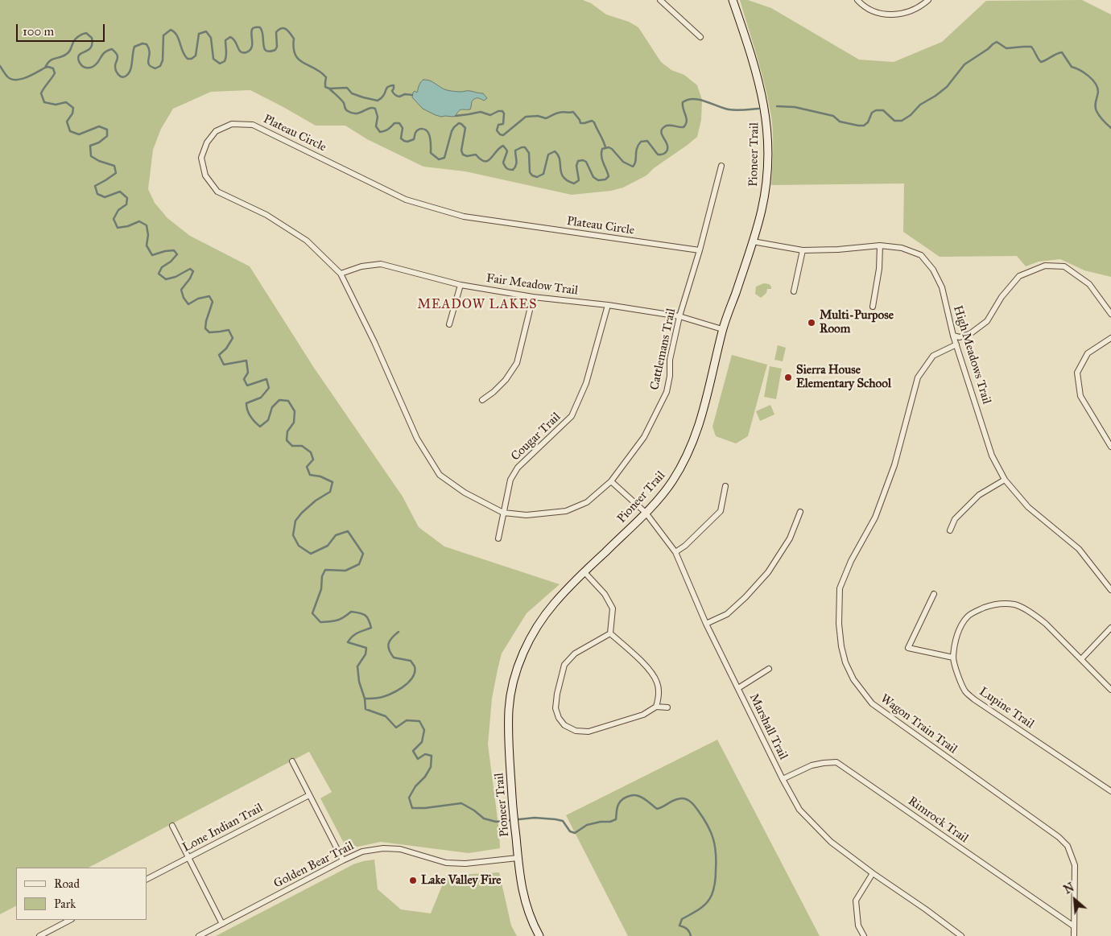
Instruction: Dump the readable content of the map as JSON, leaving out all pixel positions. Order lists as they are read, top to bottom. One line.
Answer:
{"streets":{"main road":["Pioneer Trail"],"street":["Plateau Circle","Fair Meadow Trail","Cattlemans Trail","High Meadows Trail","Cougar Trail","Lupine Trail","Wagon Train Trail","Marshall Trail","Rimrock Trail","Lone Indian Trail","Golden Bear Trail"]},"crossings":[["Plateau Circle","Fair Meadow Trail"],["Plateau Circle","Cattlemans Trail"],["Plateau Circle","Cougar Trail"],["Pioneer Trail","Fair Meadow Trail"],["Pioneer Trail","High Meadows Trail"],["Pioneer Trail","Marshall Trail"],["Pioneer Trail","Golden Bear Trail"],["Fair Meadow Trail","Cattlemans Trail"],["Fair Meadow Trail","Cougar Trail"],["Cattlemans Trail","Cougar Trail"],["Cattlemans Trail","Marshall Trail"],["High Meadows Trail","Wagon Train Trail"],["Wagon Train Trail","Rimrock Trail"],["Marshall Trail","Rimrock Trail"]],"districts":["MEADOW LAKES"],"places":["Multi-Purpose Room","Sierra House Elementary School","Lake Valley Fire"],"legend":["Road","Park"],"scale_bar":"100 m","north":"top left"}
